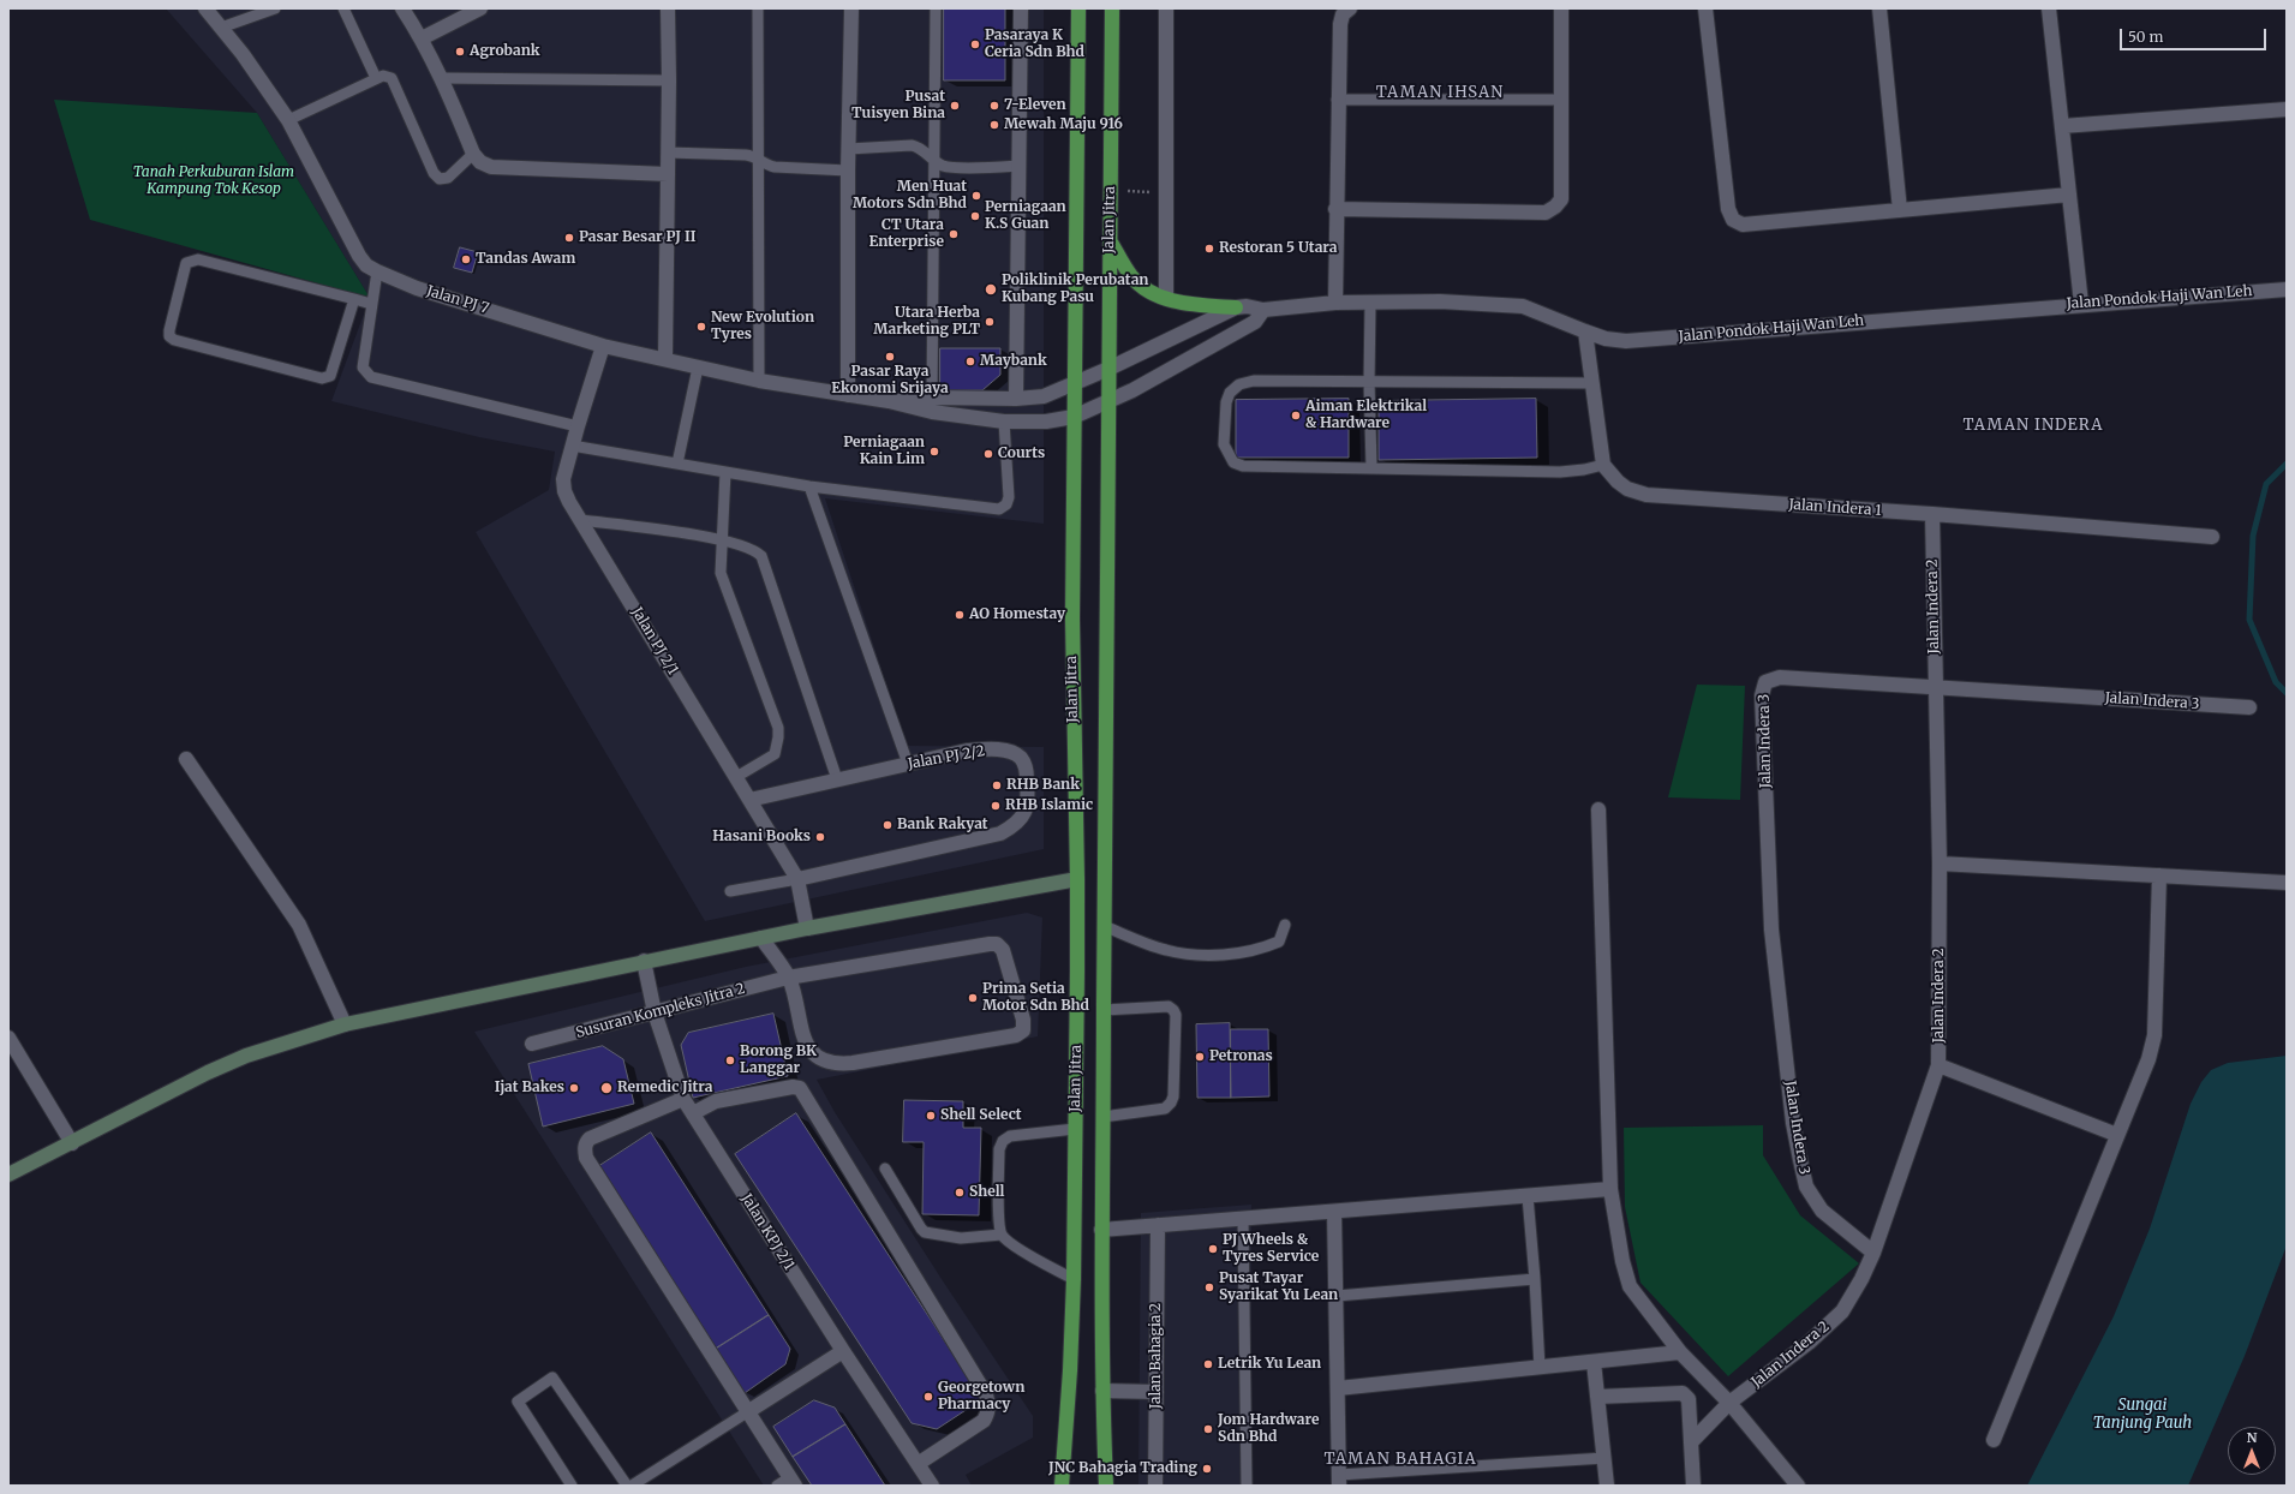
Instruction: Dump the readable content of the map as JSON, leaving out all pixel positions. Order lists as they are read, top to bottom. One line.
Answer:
{"streets":{"highway":["Jalan Jitra"],"street":["Jalan Pondok Haji Wan Leh","Jalan PJ 7","Jalan Indera 1","Jalan Indera 2","Jalan PJ 2/1","Jalan Indera 3","Jalan PJ 2/2","Susuran Kompleks Jitra 2","Jalan KPJ 2/1","Jalan Bahagia 2"]},"crossings":[["Jalan Jitra","Jalan Pondok Haji Wan Leh"],["Jalan Pondok Haji Wan Leh","Jalan PJ 7"],["Jalan PJ 7","Jalan PJ 2/1"],["Jalan Indera 1","Jalan Indera 2"],["Jalan Indera 2","Jalan Indera 3"],["Jalan PJ 2/1","Jalan PJ 2/2"],["Susuran Kompleks Jitra 2","Jalan KPJ 2/1"]],"districts":["TAMAN IHSAN","TAMAN INDERA","TAMAN BAHAGIA"],"water":["Sungai Tanjung Pauh"],"parks":["Tanah Perkuburan Islam Kampung Tok Kesop"],"places":["Pasaraya K Ceria Sdn Bhd","Agrobank","Pusat Tuisyen Bina","7-Eleven","Mewah Maju 916","Men Huat Motors Sdn Bhd","Perniagaan K.S Guan","CT Utara Enterprise","Pasar Besar PJ II","Restoran 5 Utara","Tandas Awam","Poliklinik Perubatan Kubang Pasu","Utara Herba Marketing PLT","New Evolution Tyres","Pasar Raya Ekonomi Srijaya","Maybank","Aiman Elektrikal & Hardware","Perniagaan Kain Lim","Courts","AO Homestay","RHB Bank","RHB Islamic","Bank Rakyat","Hasani Books","Prima Setia Motor Sdn Bhd","Petronas","Borong BK Langgar","Ijat Bakes","Remedic Jitra","Shell Select","Shell","PJ Wheels & Tyres Service","Pusat Tayar Syarikat Yu Lean","Letrik Yu Lean","Georgetown Pharmacy","Jom Hardware Sdn Bhd","JNC Bahagia Trading"],"scale_bar":"50 m","north":"top"}
